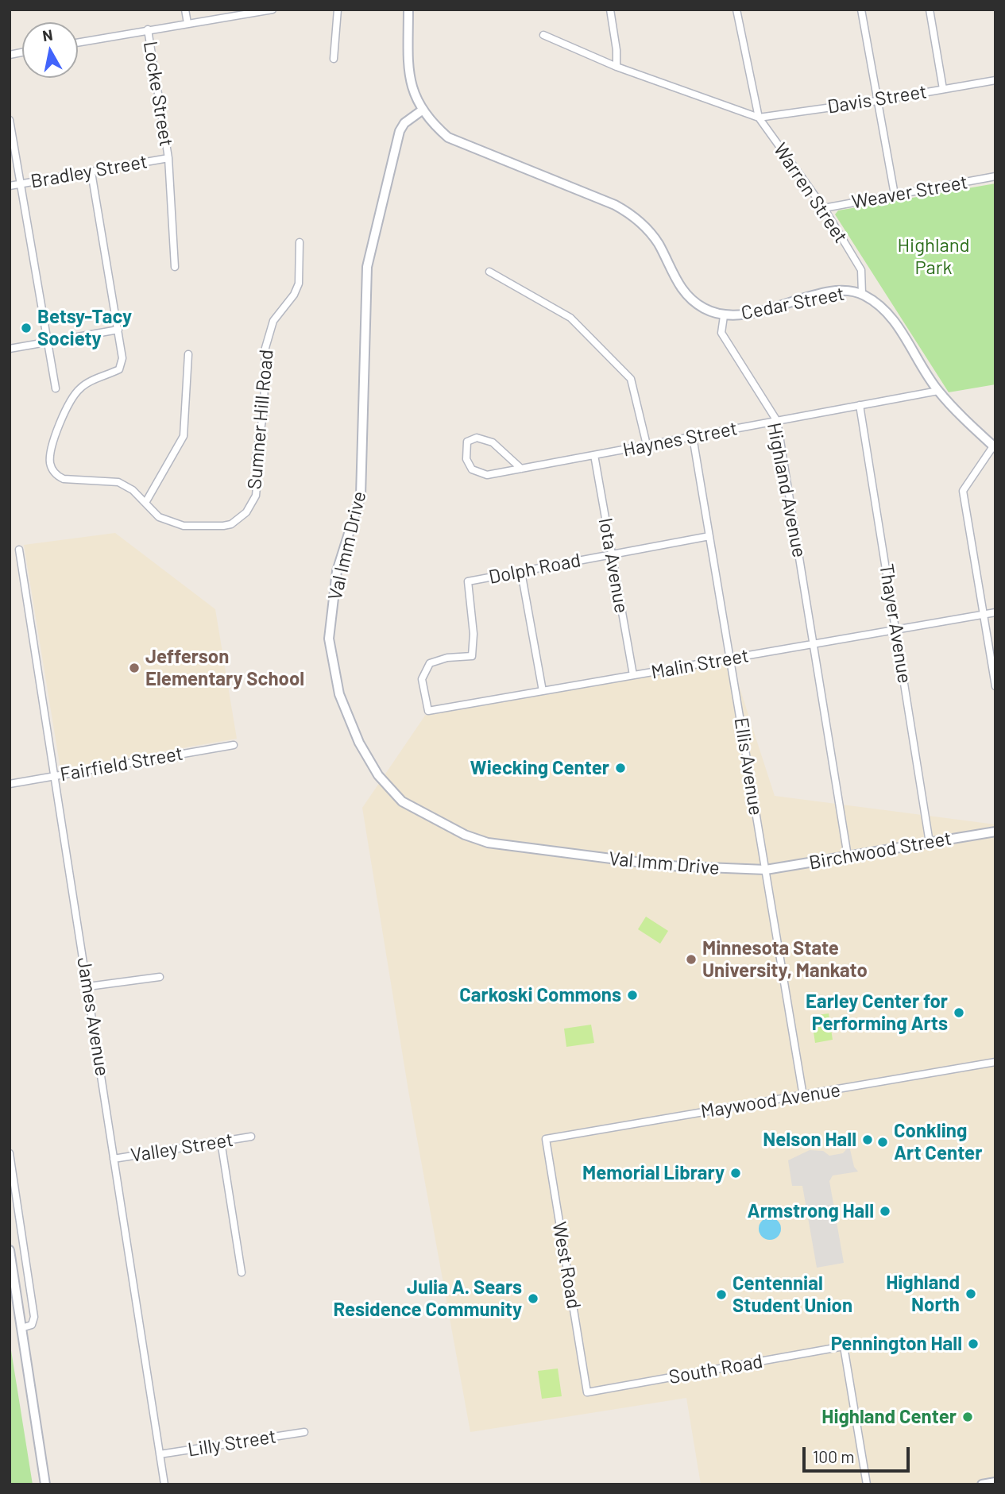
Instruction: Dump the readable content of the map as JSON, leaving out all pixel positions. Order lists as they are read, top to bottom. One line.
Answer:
{"streets":{"street":["Locke Street","Davis Street","Bradley Street","Weaver Street","Warren Street","Cedar Street","Sumner Hill Road","Haynes Street","Highland Avenue","Val Imm Drive","Iota Avenue","Dolph Road","Thayer Avenue","Malin Street","Fairfield Street","Ellis Avenue","Birchwood Street","James Avenue","Maywood Avenue","Valley Street","West Road","South Road","Lilly Street"]},"crossings":[["Locke Street","Bradley Street"],["Davis Street","Warren Street"],["Weaver Street","Warren Street"],["Warren Street","Cedar Street"],["Cedar Street","Highland Avenue"],["Haynes Street","Highland Avenue"],["Haynes Street","Iota Avenue"],["Haynes Street","Thayer Avenue"],["Haynes Street","Ellis Avenue"],["Highland Avenue","Malin Street"],["Highland Avenue","Birchwood Street"],["Val Imm Drive","Ellis Avenue"],["Val Imm Drive","Birchwood Street"],["Iota Avenue","Dolph Road"],["Iota Avenue","Malin Street"],["Dolph Road","Malin Street"],["Dolph Road","Ellis Avenue"],["Thayer Avenue","Malin Street"],["Thayer Avenue","Birchwood Street"],["Malin Street","Ellis Avenue"],["Fairfield Street","James Avenue"],["Ellis Avenue","Birchwood Street"],["Ellis Avenue","Maywood Avenue"],["James Avenue","Valley Street"],["James Avenue","Lilly Street"],["Maywood Avenue","West Road"],["West Road","South Road"]],"parks":["Highland Park"],"places":["Betsy-Tacy Society","Jefferson Elementary School","Wiecking Center","Minnesota State University, Mankato","Carkoski Commons","Earley Center for Performing Arts","Nelson Hall","Conkling Art Center","Memorial Library","Armstrong Hall","Highland North","Centennial Student Union","Julia A. Sears Residence Community","Pennington Hall","Highland Center"],"scale_bar":"100 m","north":"top"}
